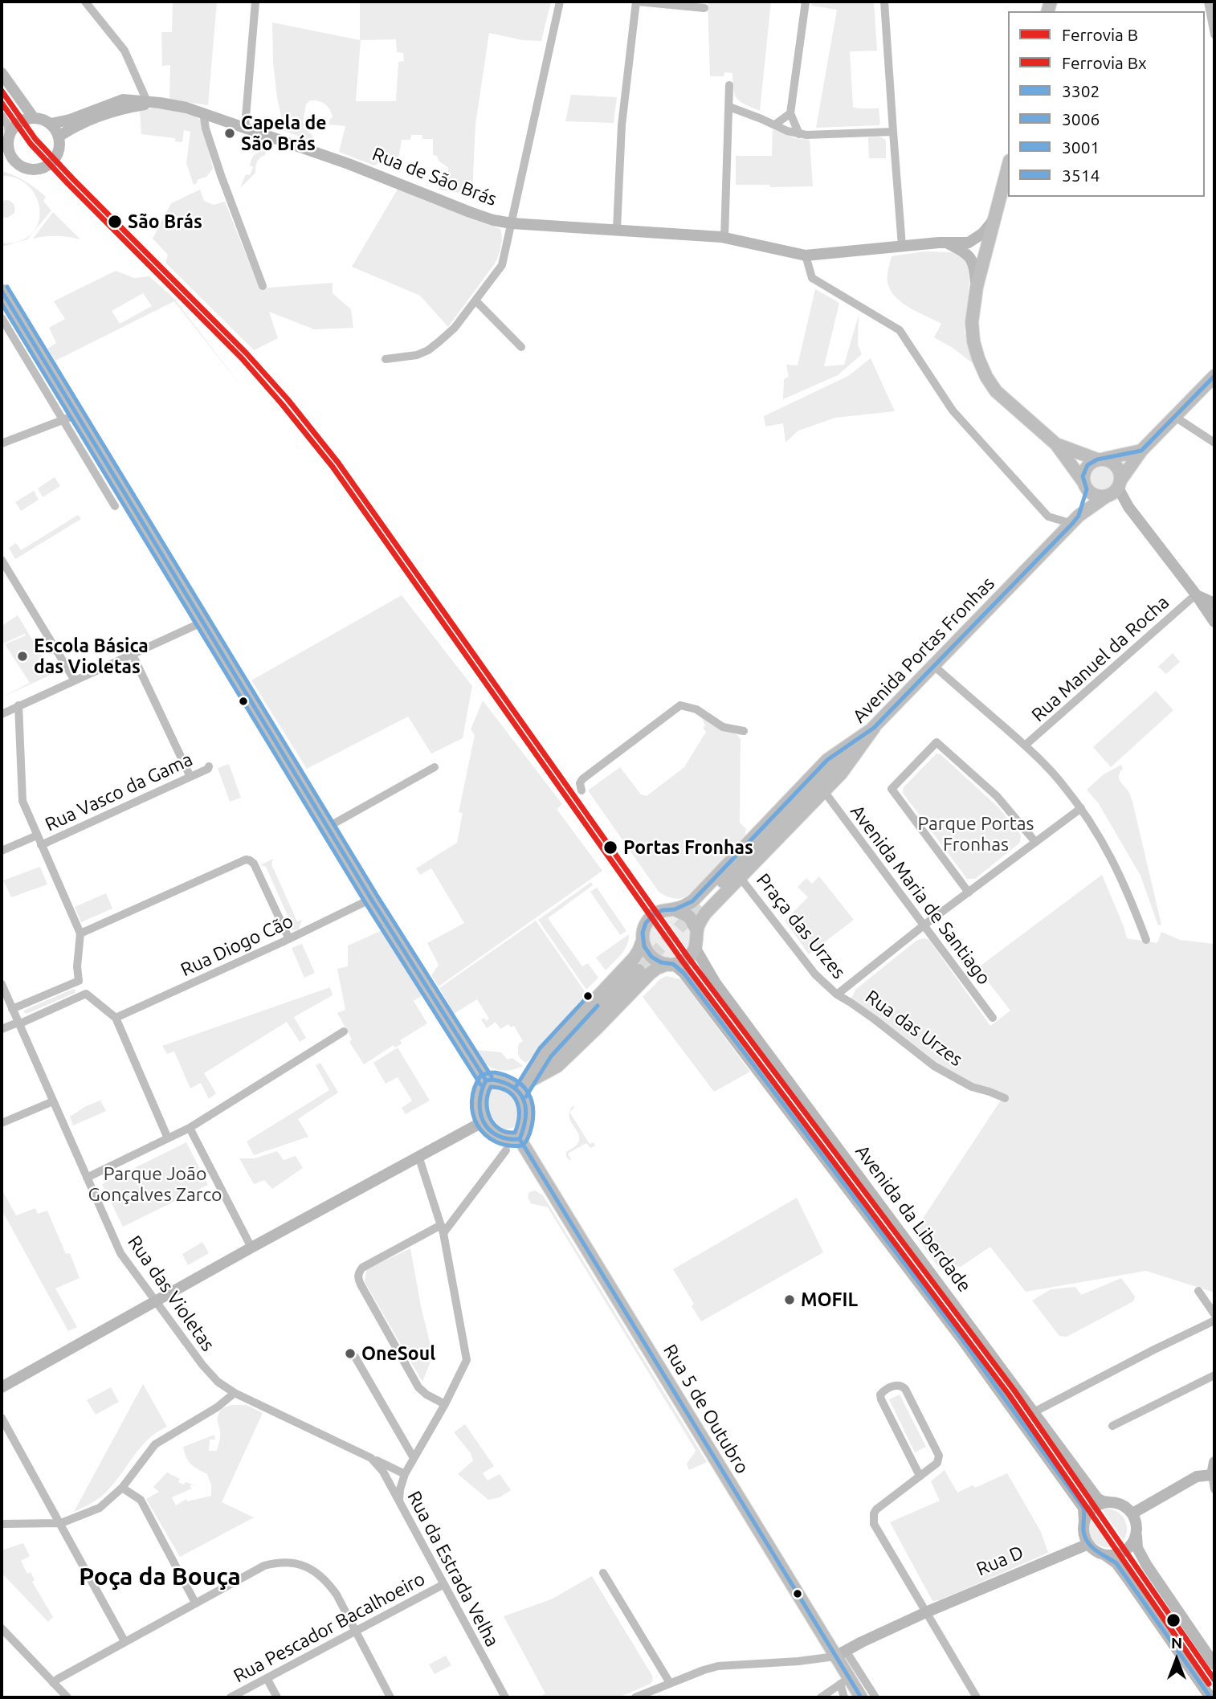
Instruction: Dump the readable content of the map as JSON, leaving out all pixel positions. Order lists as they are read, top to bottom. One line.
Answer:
{"streets":{"main road":["Avenida Portas Fronhas","Rua 5 de Outubro"],"street":["Rua de São Brás","Rua Manuel da Rocha","Rua Vasco da Gama","Avenida Maria de Santiago","Praça das Urzes","Rua Diogo Cão","Rua das Urzes","Avenida da Liberdade","Rua das Violetas","Rua D","Rua da Estrada Velha","Rua Pescador Bacalhoeiro"]},"crossings":[["Praça das Urzes","Rua das Urzes"],["Avenida da Liberdade","Rua D"],["Rua das Violetas","Rua da Estrada Velha"],["Rua 5 de Outubro","Rua D"],["Rua da Estrada Velha","Rua Pescador Bacalhoeiro"]],"districts":["Poça da Bouça"],"parks":["Parque Portas Fronhas","Parque João Gonçalves Zarco"],"places":["Capela de São Brás","São Brás","Escola Básica das Violetas","Portas Fronhas","MOFIL","OneSoul"],"lines":["rail line B","rail line Bx","transit line 3001","transit line 3302","transit line 3006","transit line 3514"],"legend":["Ferrovia B","Ferrovia Bx","3302","3006","3001","3514"],"north":"top"}
